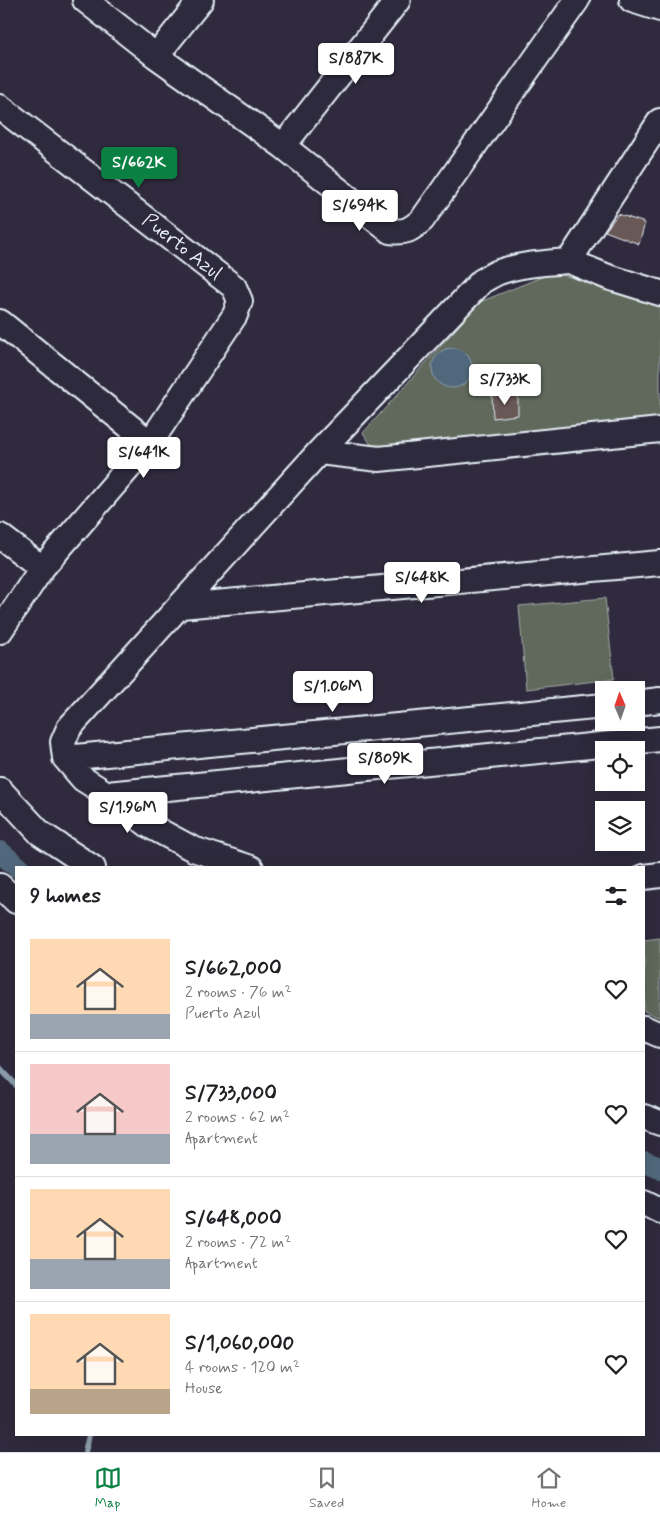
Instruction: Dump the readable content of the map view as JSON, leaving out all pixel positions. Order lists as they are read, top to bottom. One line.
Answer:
{"streets":{"street":["Puerto Azul"]},"north":"top","page":{"price":["S/887K","S/662K","S/694K","S/733K","S/641K","S/648K","S/1.06M","S/809K","S/1.96M"],"heading":"9 homes","list":[{"name":"S/662,000","note":"2 rooms · 76 m² · Puerto Azul"},{"name":"S/733,000","note":"2 rooms · 62 m² · Apartment"},{"name":"S/648,000","note":"2 rooms · 72 m² · Apartment"},{"name":"S/1,060,000","note":"4 rooms · 120 m² · House"}],"tabs":["Map","Saved","Home"]}}
